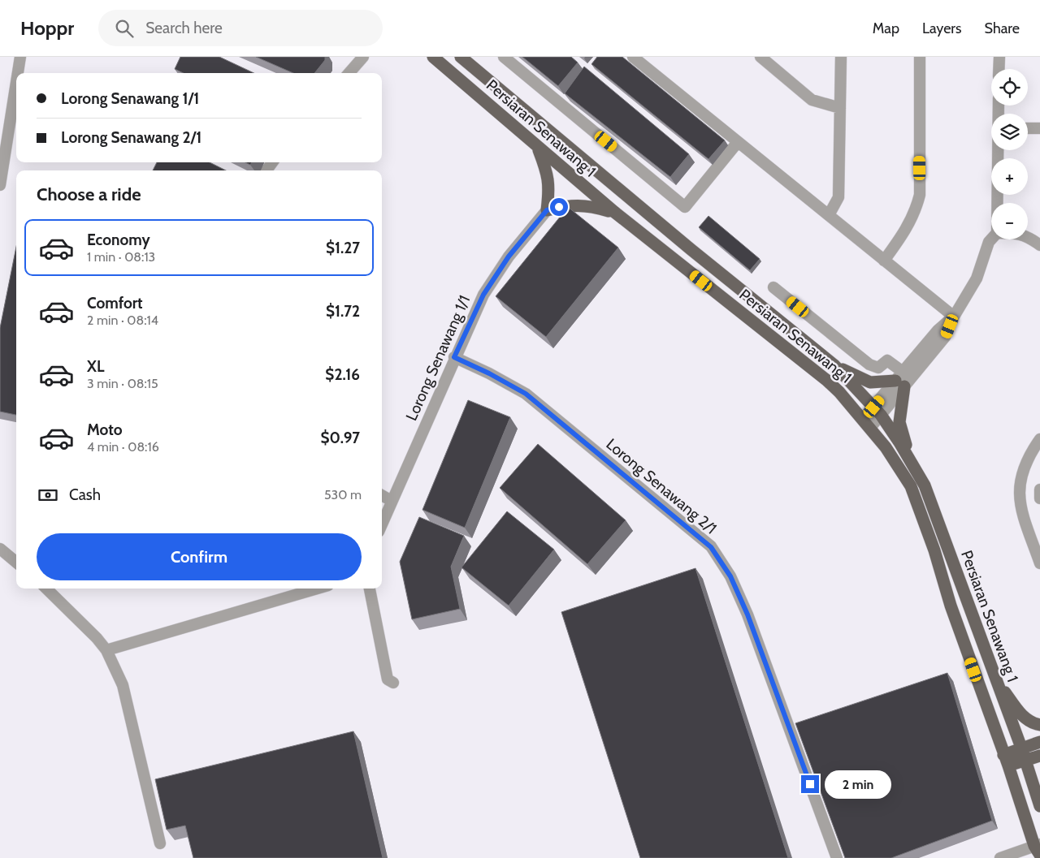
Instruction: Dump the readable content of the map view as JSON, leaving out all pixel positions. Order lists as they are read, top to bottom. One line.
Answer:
{"streets":{"main road":["Persiaran Senawang 1"],"street":["Lorong Senawang 1/1","Lorong Senawang 2/1"]},"crossings":[["Lorong Senawang 1/1","Lorong Senawang 2/1"]],"page":{"header":"Hoppr","search":"Search here","nav":["Map","Layers","Share"],"map_buttons":["+","−"],"banner":["Lorong Senawang 1/1","Lorong Senawang 2/1"],"heading":"Choose a ride","list":[{"name":"Economy","note":"1 min · 08:13","value":"$1.27"},{"name":"Comfort","note":"2 min · 08:14","value":"$1.72"},{"name":"XL","note":"3 min · 08:15","value":"$2.16"},{"name":"Moto","note":"4 min · 08:16","value":"$0.97"}],"pay":["Cash","530 m"],"buttons":"Confirm","bubble":"2 min"}}
